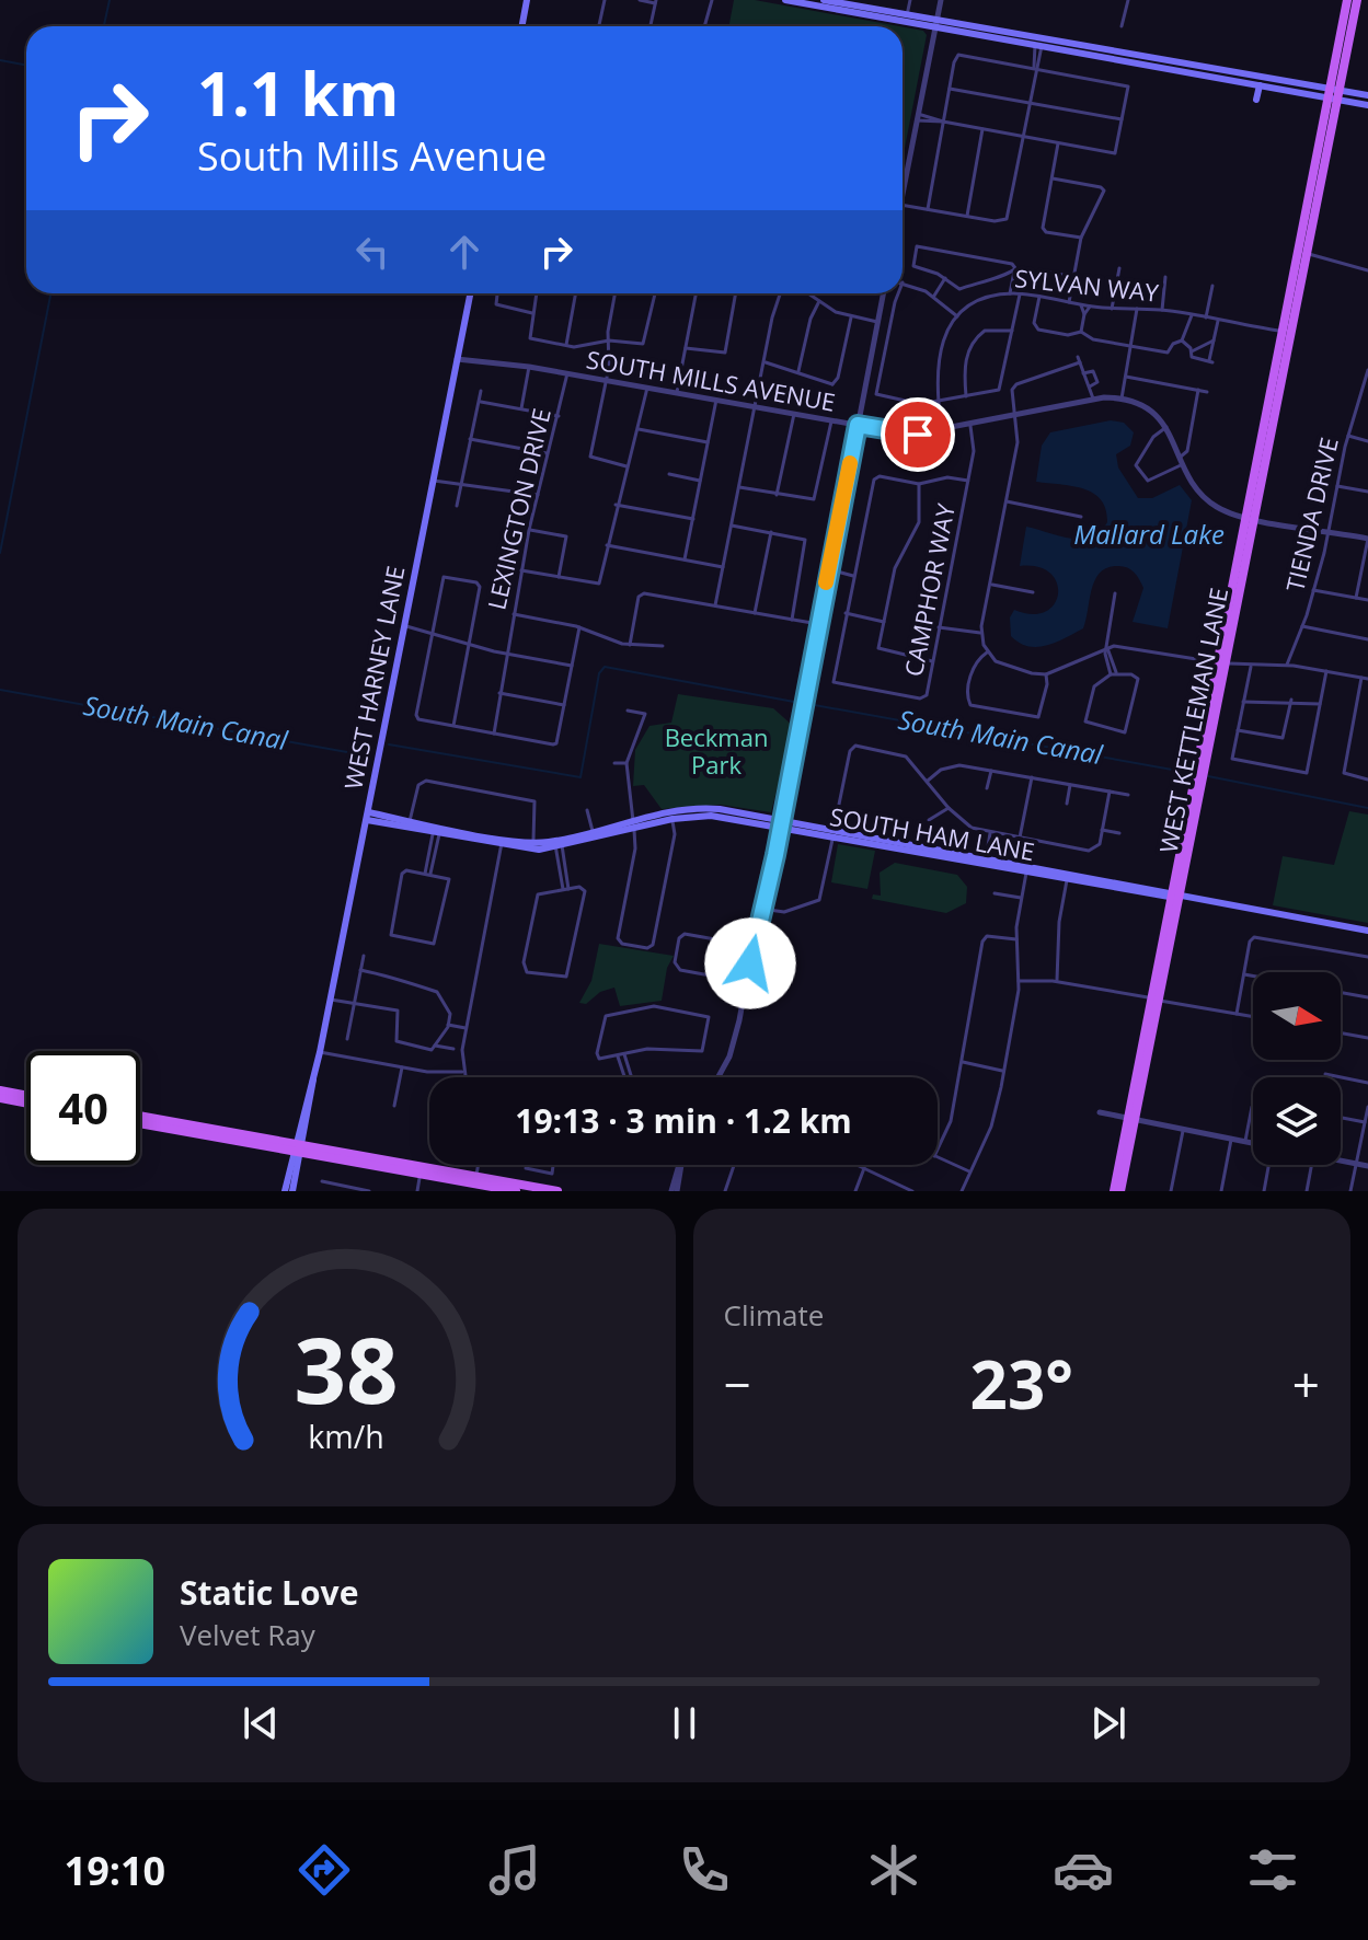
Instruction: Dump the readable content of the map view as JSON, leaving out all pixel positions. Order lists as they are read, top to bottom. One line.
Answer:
{"streets":{"main road":["WEST HARNEY LANE","WEST KETTLEMAN LANE","SOUTH HAM LANE"],"street":["SYLVAN WAY","SOUTH MILLS AVENUE","LEXINGTON DRIVE","TIENDA DRIVE","CAMPHOR WAY"]},"crossings":[["SYLVAN WAY","WEST KETTLEMAN LANE"],["SOUTH MILLS AVENUE","LEXINGTON DRIVE"],["SOUTH MILLS AVENUE","CAMPHOR WAY"],["SOUTH MILLS AVENUE","WEST HARNEY LANE"],["WEST HARNEY LANE","SOUTH HAM LANE"],["WEST KETTLEMAN LANE","SOUTH HAM LANE"]],"water":["Mallard Lake","South Main Canal"],"parks":["Beckman Park"],"north":"right","page":{"turn":["1.1 km","South Mills Avenue"],"limit":"40","trip":"19:13 · 3 min · 1.2 km","tile":"Climate","heat":["−","23°","+"],"song":["Static Love","Velvet Ray"],"tabs":"19:10","gauge":["38","km/h"]}}
